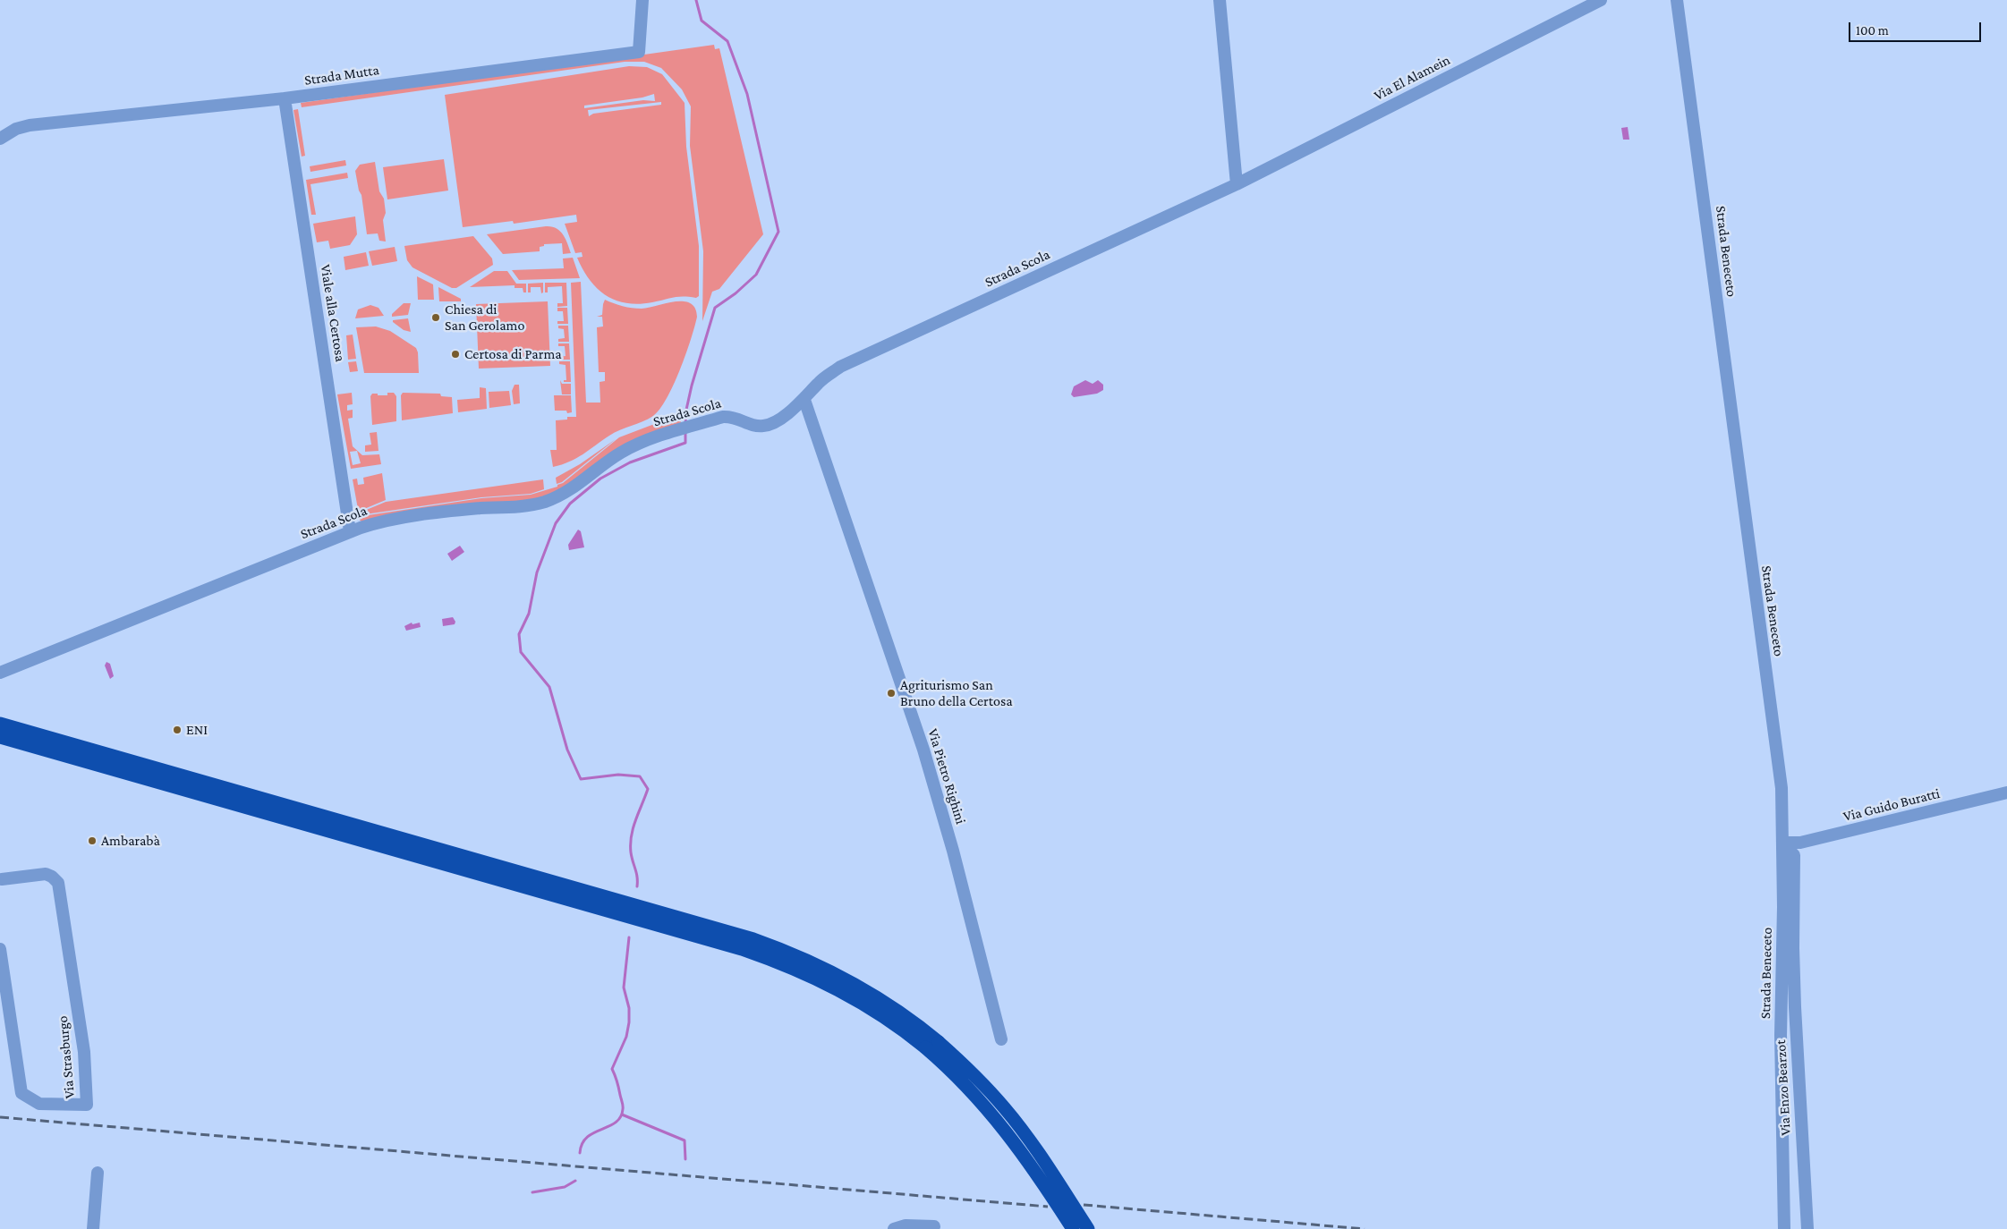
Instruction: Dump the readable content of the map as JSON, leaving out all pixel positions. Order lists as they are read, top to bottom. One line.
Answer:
{"streets":{"street":["Strada Mutta","Via El Alamein","Strada Beneceto","Strada Scola","Viale alla Certosa","Via Pietro Righini","Via Guido Buratti","Via Strasburgo","Via Enzo Bearzot"]},"crossings":[["Strada Mutta","Viale alla Certosa"],["Via El Alamein","Strada Scola"],["Strada Beneceto","Via Guido Buratti"],["Strada Beneceto","Via Enzo Bearzot"],["Strada Scola","Viale alla Certosa"],["Strada Scola","Via Pietro Righini"],["Via Guido Buratti","Via Enzo Bearzot"]],"places":["Chiesa di San Gerolamo","Certosa di Parma","Agriturismo San Bruno della Certosa","ENI","Ambarabà"],"scale_bar":"100 m"}
